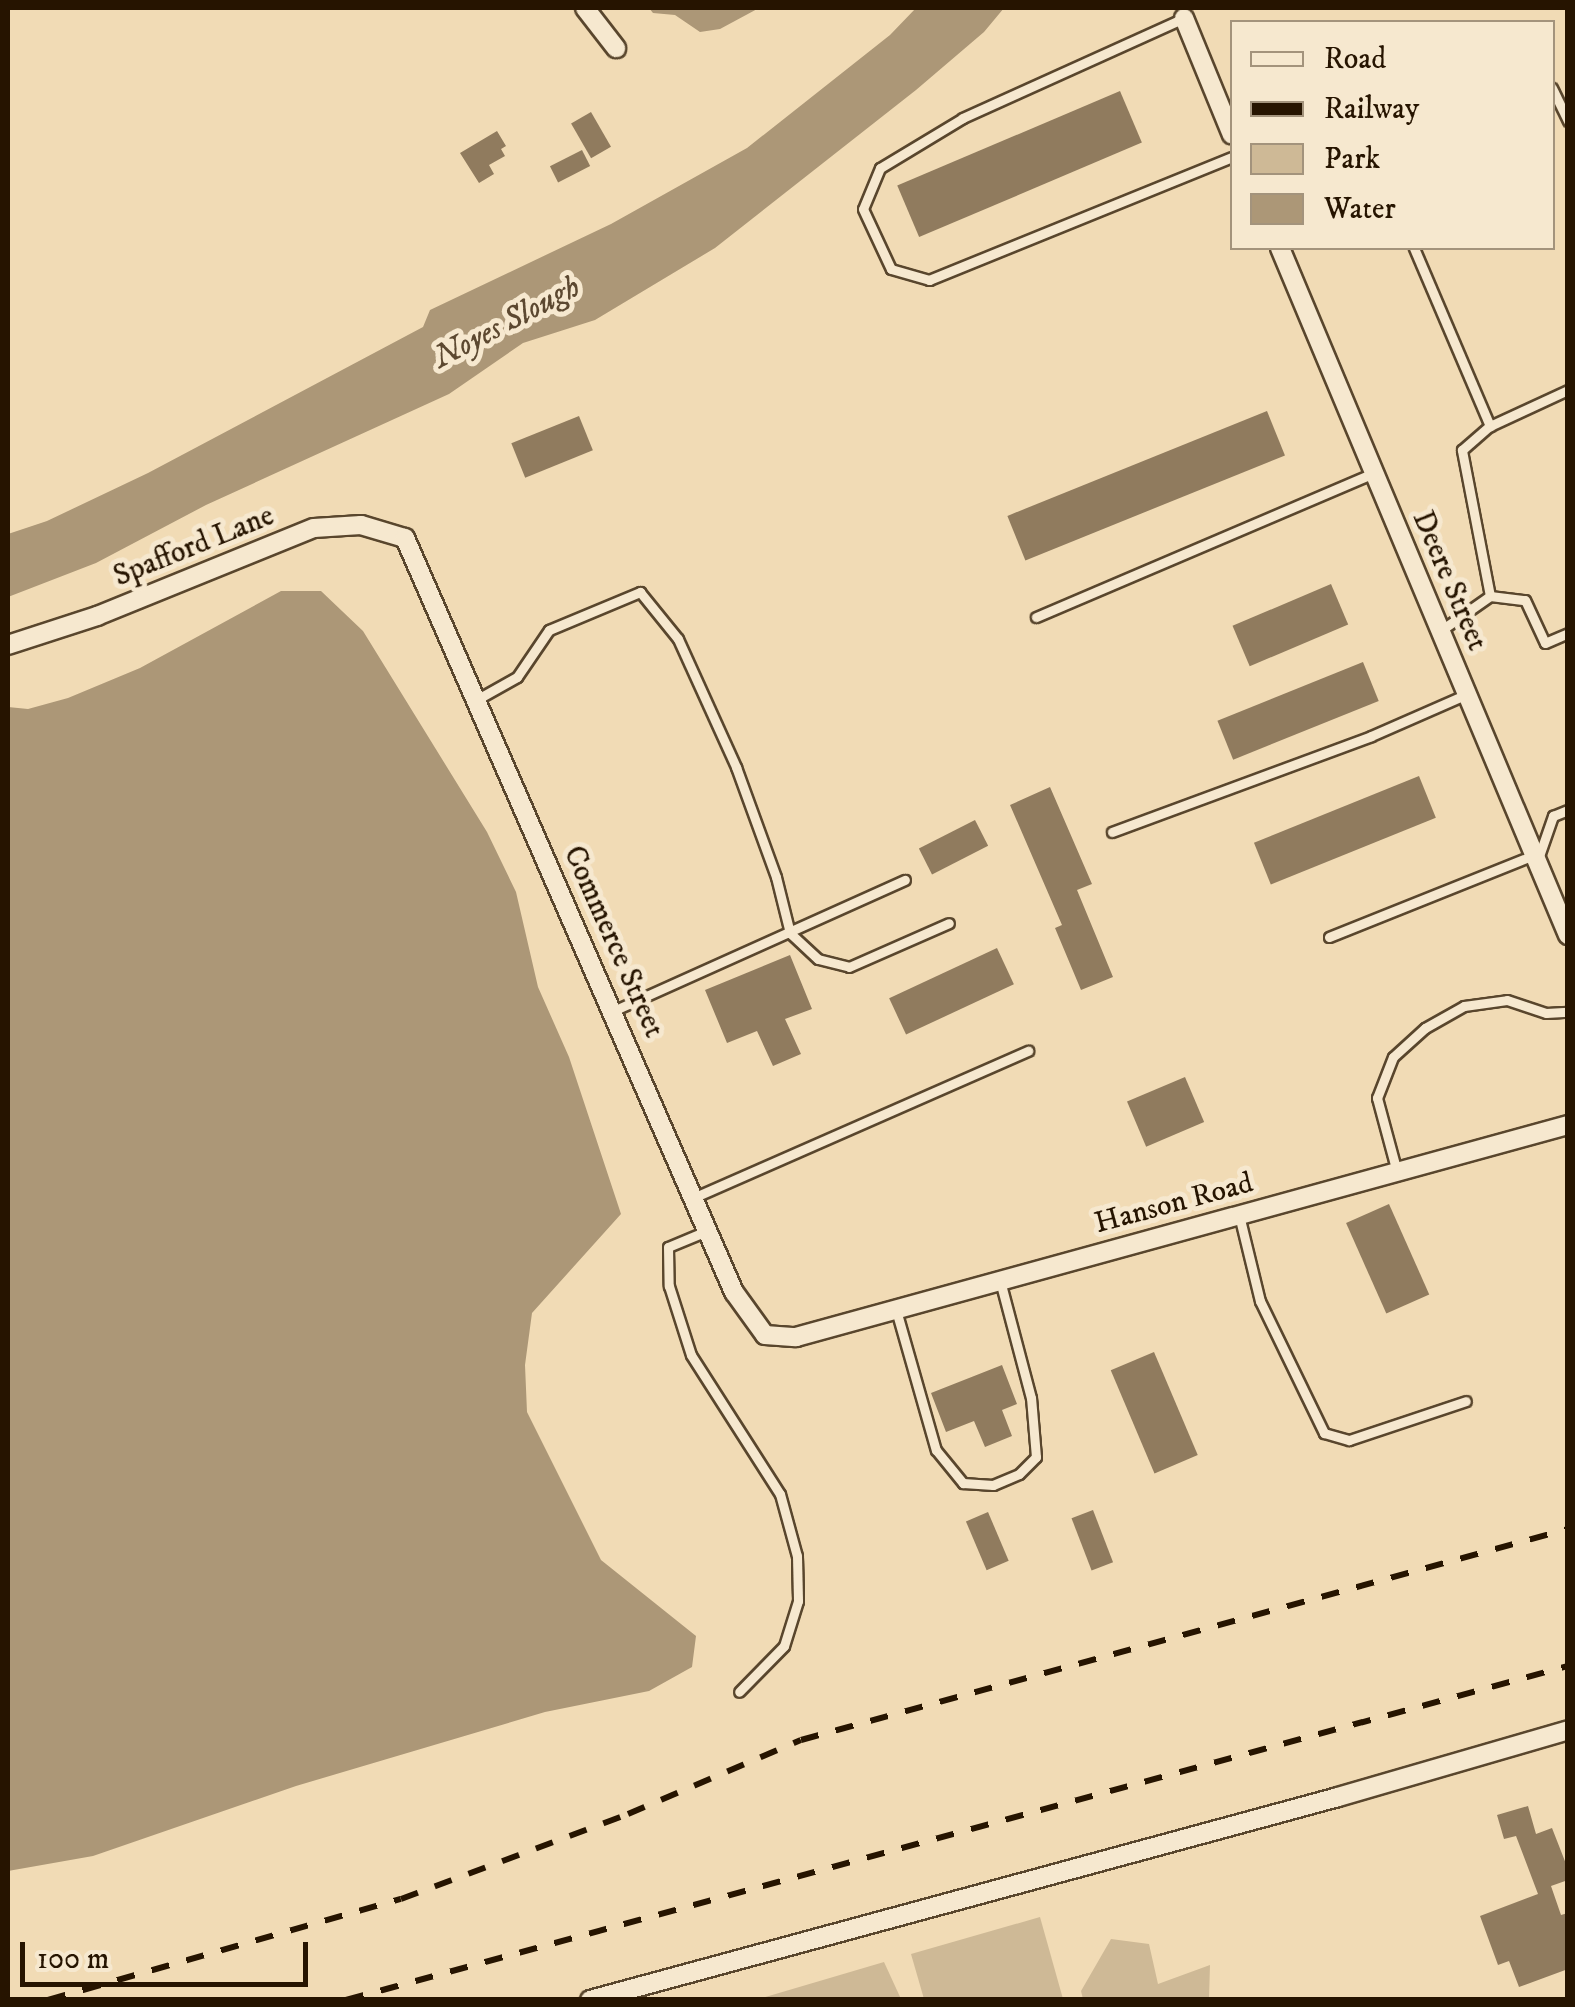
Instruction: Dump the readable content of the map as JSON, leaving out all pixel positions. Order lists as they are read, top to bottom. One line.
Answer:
{"streets":{"street":["Spafford Lane","Deere Street","Commerce Street","Hanson Road"]},"crossings":[["Spafford Lane","Commerce Street"],["Commerce Street","Hanson Road"]],"water":["Noyes Slough"],"legend":["Road","Railway","Park","Water"],"scale_bar":"100 m"}
